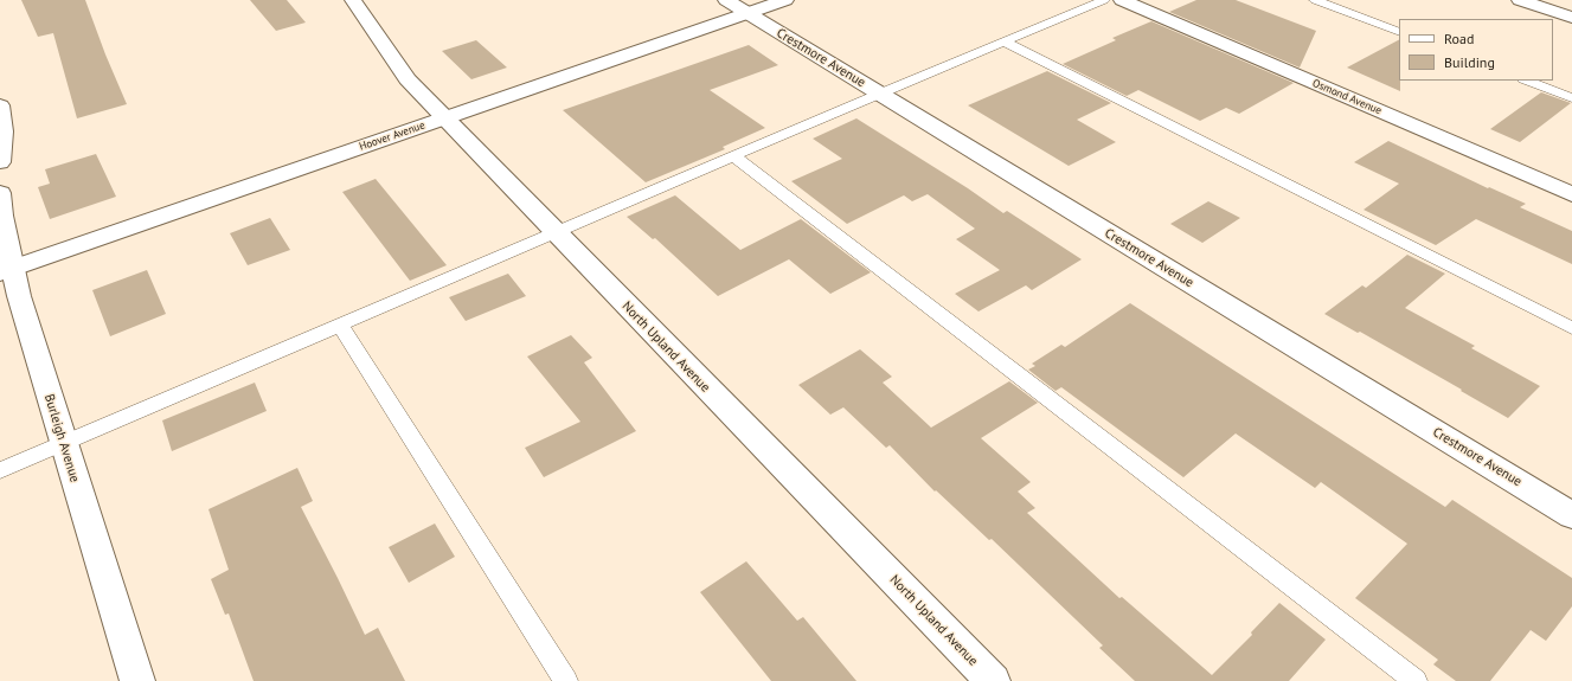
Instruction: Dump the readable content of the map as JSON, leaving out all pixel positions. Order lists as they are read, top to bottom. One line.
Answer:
{"streets":{"street":["Crestmore Avenue","Osmond Avenue","Hoover Avenue","North Upland Avenue","Burleigh Avenue"]},"crossings":[["Crestmore Avenue","Hoover Avenue"],["Hoover Avenue","North Upland Avenue"],["Hoover Avenue","Burleigh Avenue"]],"legend":["Road","Building"]}
